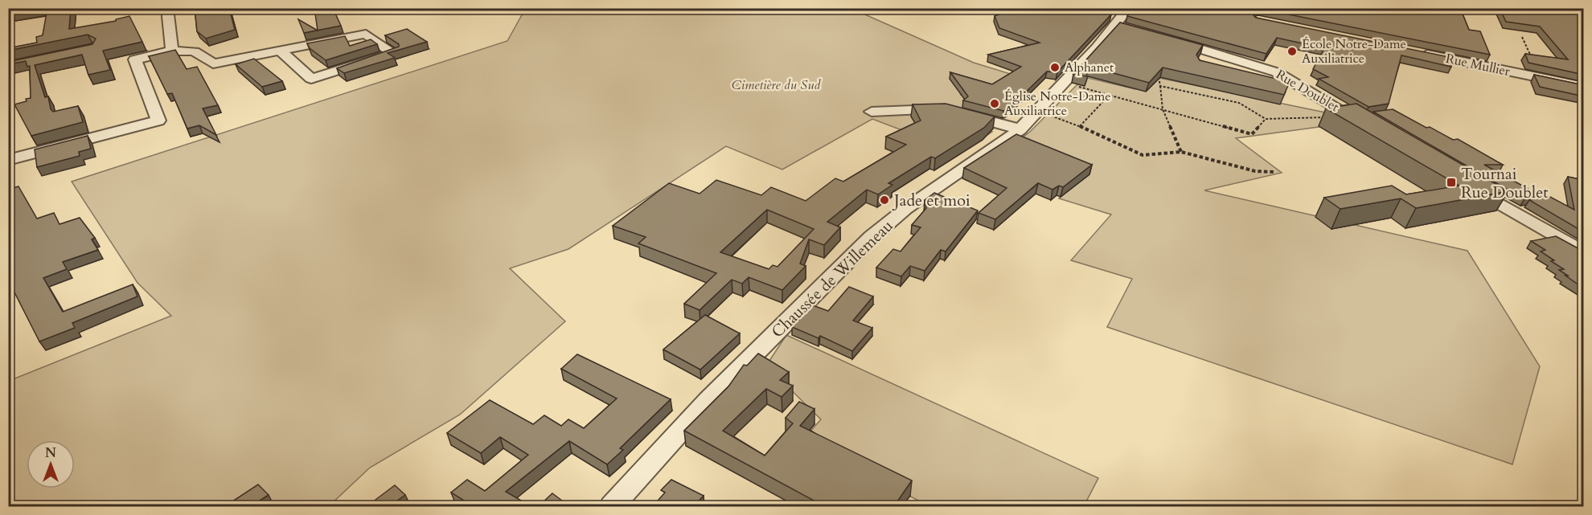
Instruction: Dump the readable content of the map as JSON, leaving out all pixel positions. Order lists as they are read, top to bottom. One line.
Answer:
{"streets":{"street":["Rue Mullier","Rue Doublet","Chaussée de Willemeau"]},"parks":["Cimetière du Sud"],"places":{"other":["École Notre-Dame Auxiliatrice","Alphanet","Église Notre-Dame Auxiliatrice","Jade et moi"],"transit":["Tournai Rue Doublet"]},"north":"top"}
